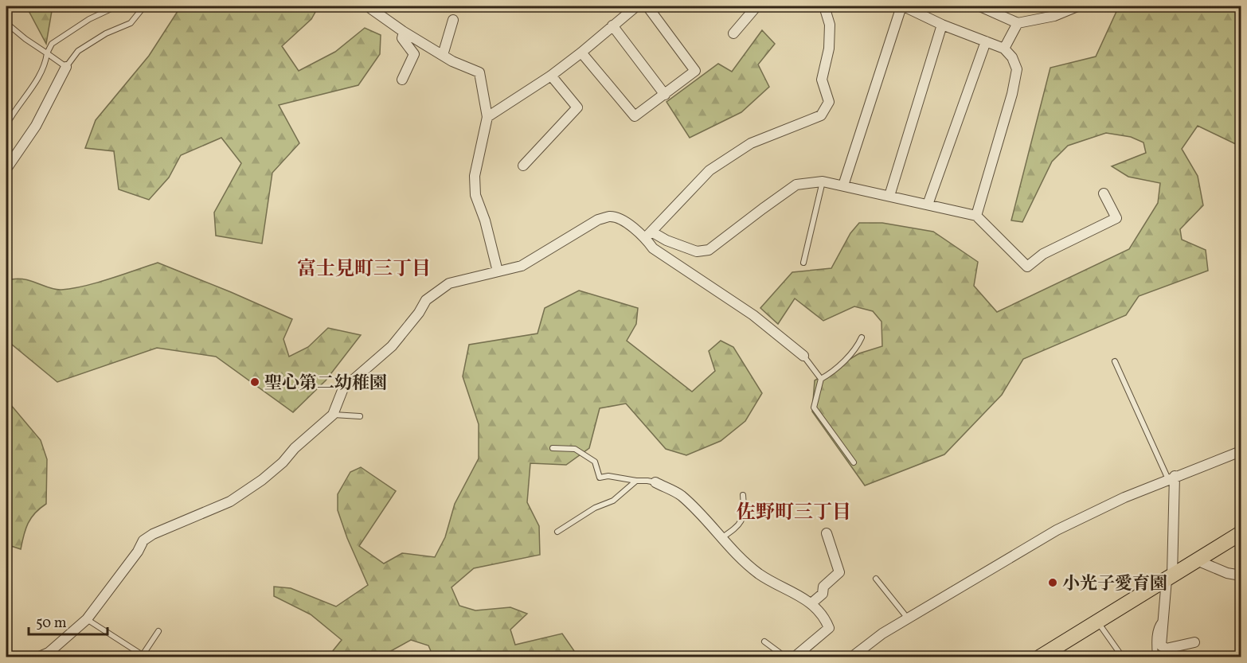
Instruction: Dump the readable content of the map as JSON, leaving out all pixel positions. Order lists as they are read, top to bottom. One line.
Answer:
{"districts":["富士見町三丁目","佐野町三丁目"],"places":["聖心第二幼稚園","小光子愛育園"],"scale_bar":"50 m"}
